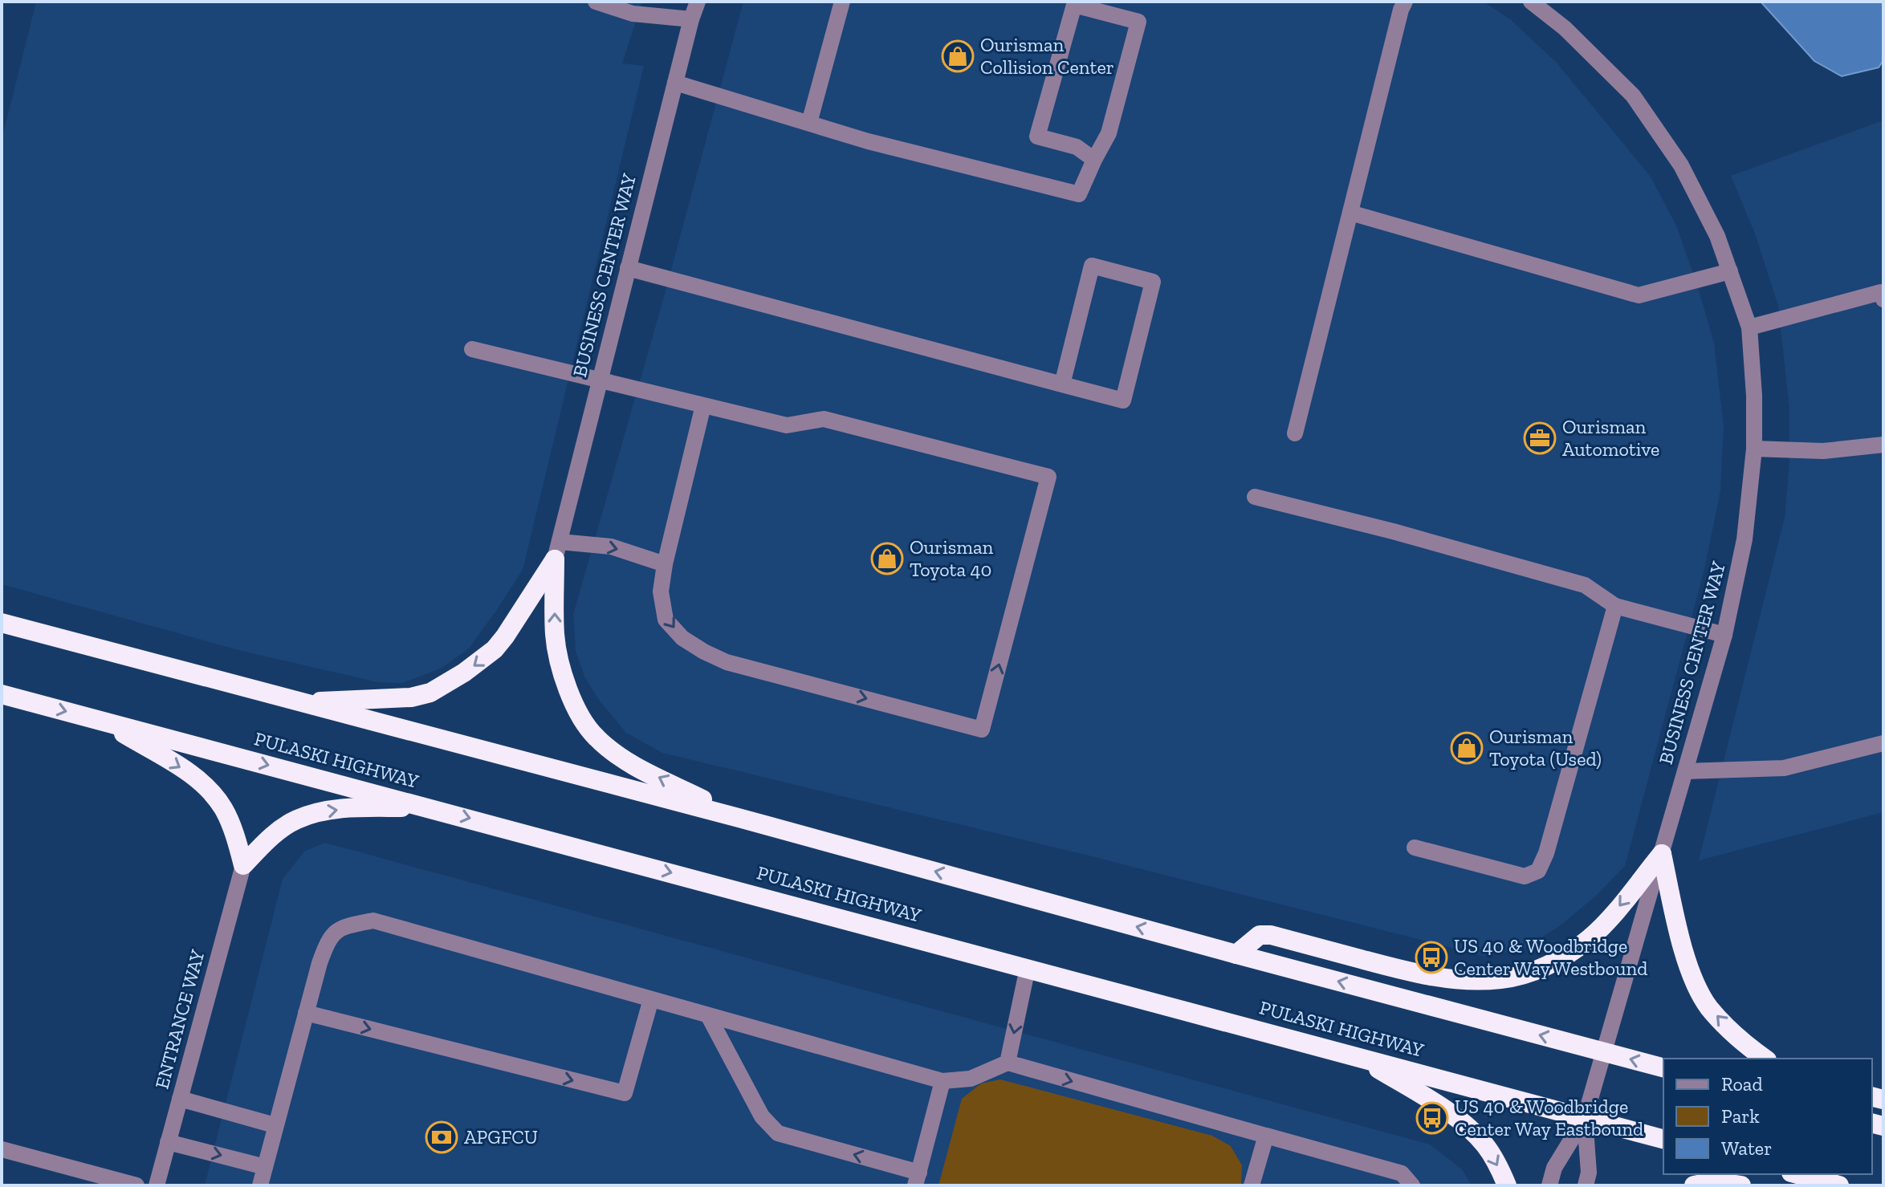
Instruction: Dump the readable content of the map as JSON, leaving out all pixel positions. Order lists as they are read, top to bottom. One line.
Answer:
{"streets":{"highway":["PULASKI HIGHWAY"],"street":["BUSINESS CENTER WAY","ENTRANCE WAY"]},"crossings":[["BUSINESS CENTER WAY","PULASKI HIGHWAY"]],"places":{"shop":["Ourisman Collision Center","Ourisman Toyota 40","Ourisman Toyota (Used)"],"office":["Ourisman Automotive"],"bus stop":["US 40 & Woodbridge Center Way Westbound","US 40 & Woodbridge Center Way Eastbound"],"bank":["APGFCU"]},"legend":["Road","Park","Water"]}
